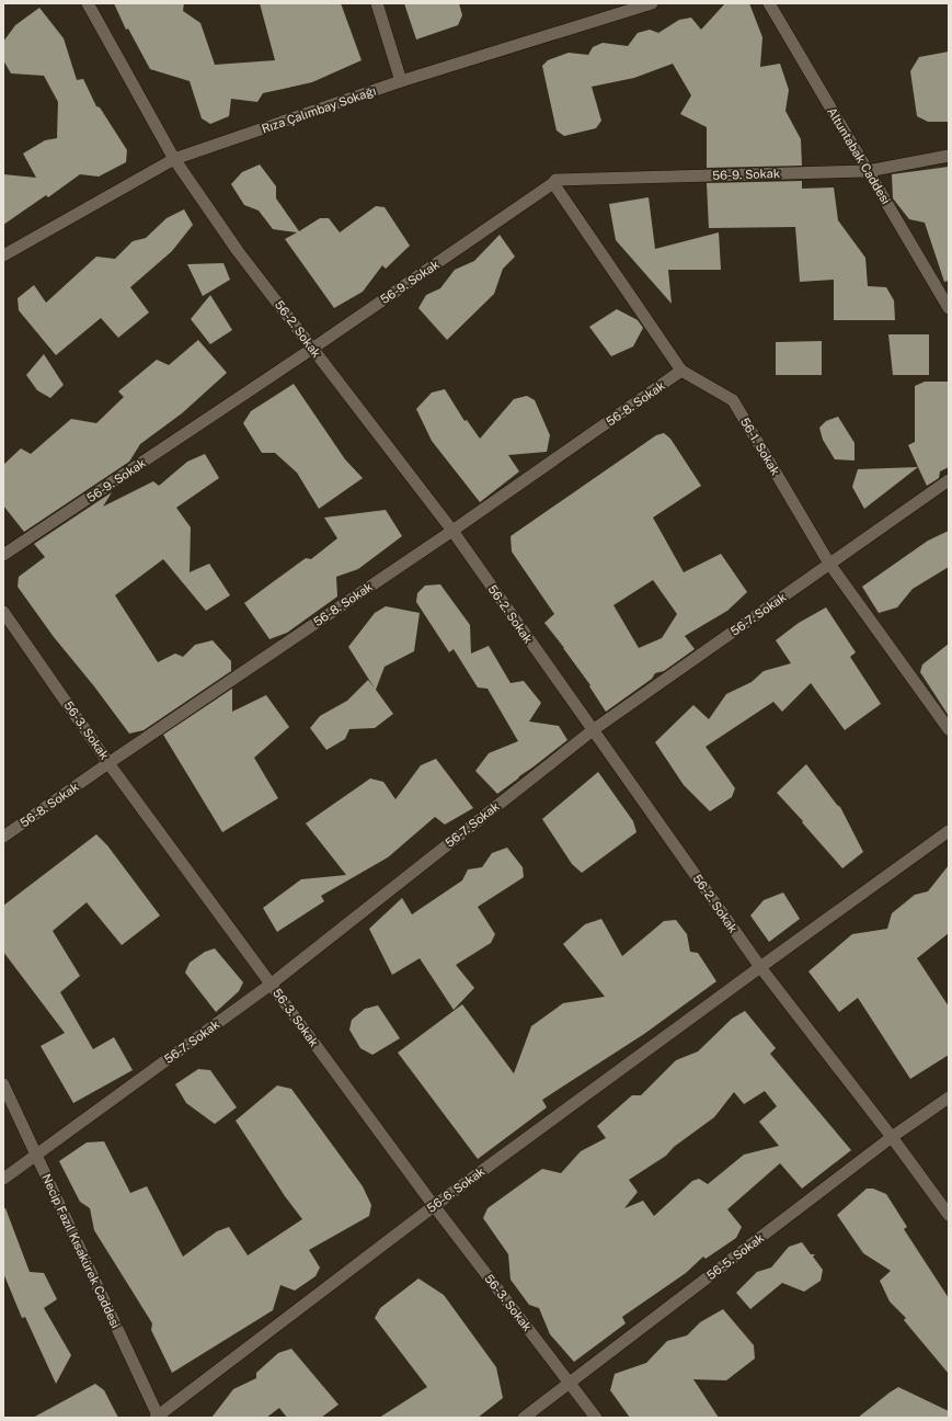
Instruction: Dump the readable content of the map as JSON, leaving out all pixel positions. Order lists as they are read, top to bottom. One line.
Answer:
{"streets":{"street":["Rıza Çalımbay Sokağı","Altuntabak Caddesi","56-9. Sokak","56-2. Sokak","56-8. Sokak","56-1. Sokak","56-7. Sokak","56-3. Sokak","56-6. Sokak","Necip Fazıl Kısakürek Caddesi","56-5. Sokak"]},"crossings":[["Rıza Çalımbay Sokağı","56-2. Sokak"],["Altuntabak Caddesi","56-9. Sokak"],["56-9. Sokak","56-2. Sokak"],["56-9. Sokak","56-1. Sokak"],["56-2. Sokak","56-8. Sokak"],["56-2. Sokak","56-7. Sokak"],["56-2. Sokak","56-6. Sokak"],["56-2. Sokak","56-5. Sokak"],["56-8. Sokak","56-1. Sokak"],["56-8. Sokak","56-3. Sokak"],["56-1. Sokak","56-7. Sokak"],["56-7. Sokak","56-3. Sokak"],["56-7. Sokak","Necip Fazıl Kısakürek Caddesi"],["56-3. Sokak","56-6. Sokak"],["56-3. Sokak","56-5. Sokak"],["56-6. Sokak","Necip Fazıl Kısakürek Caddesi"]]}
